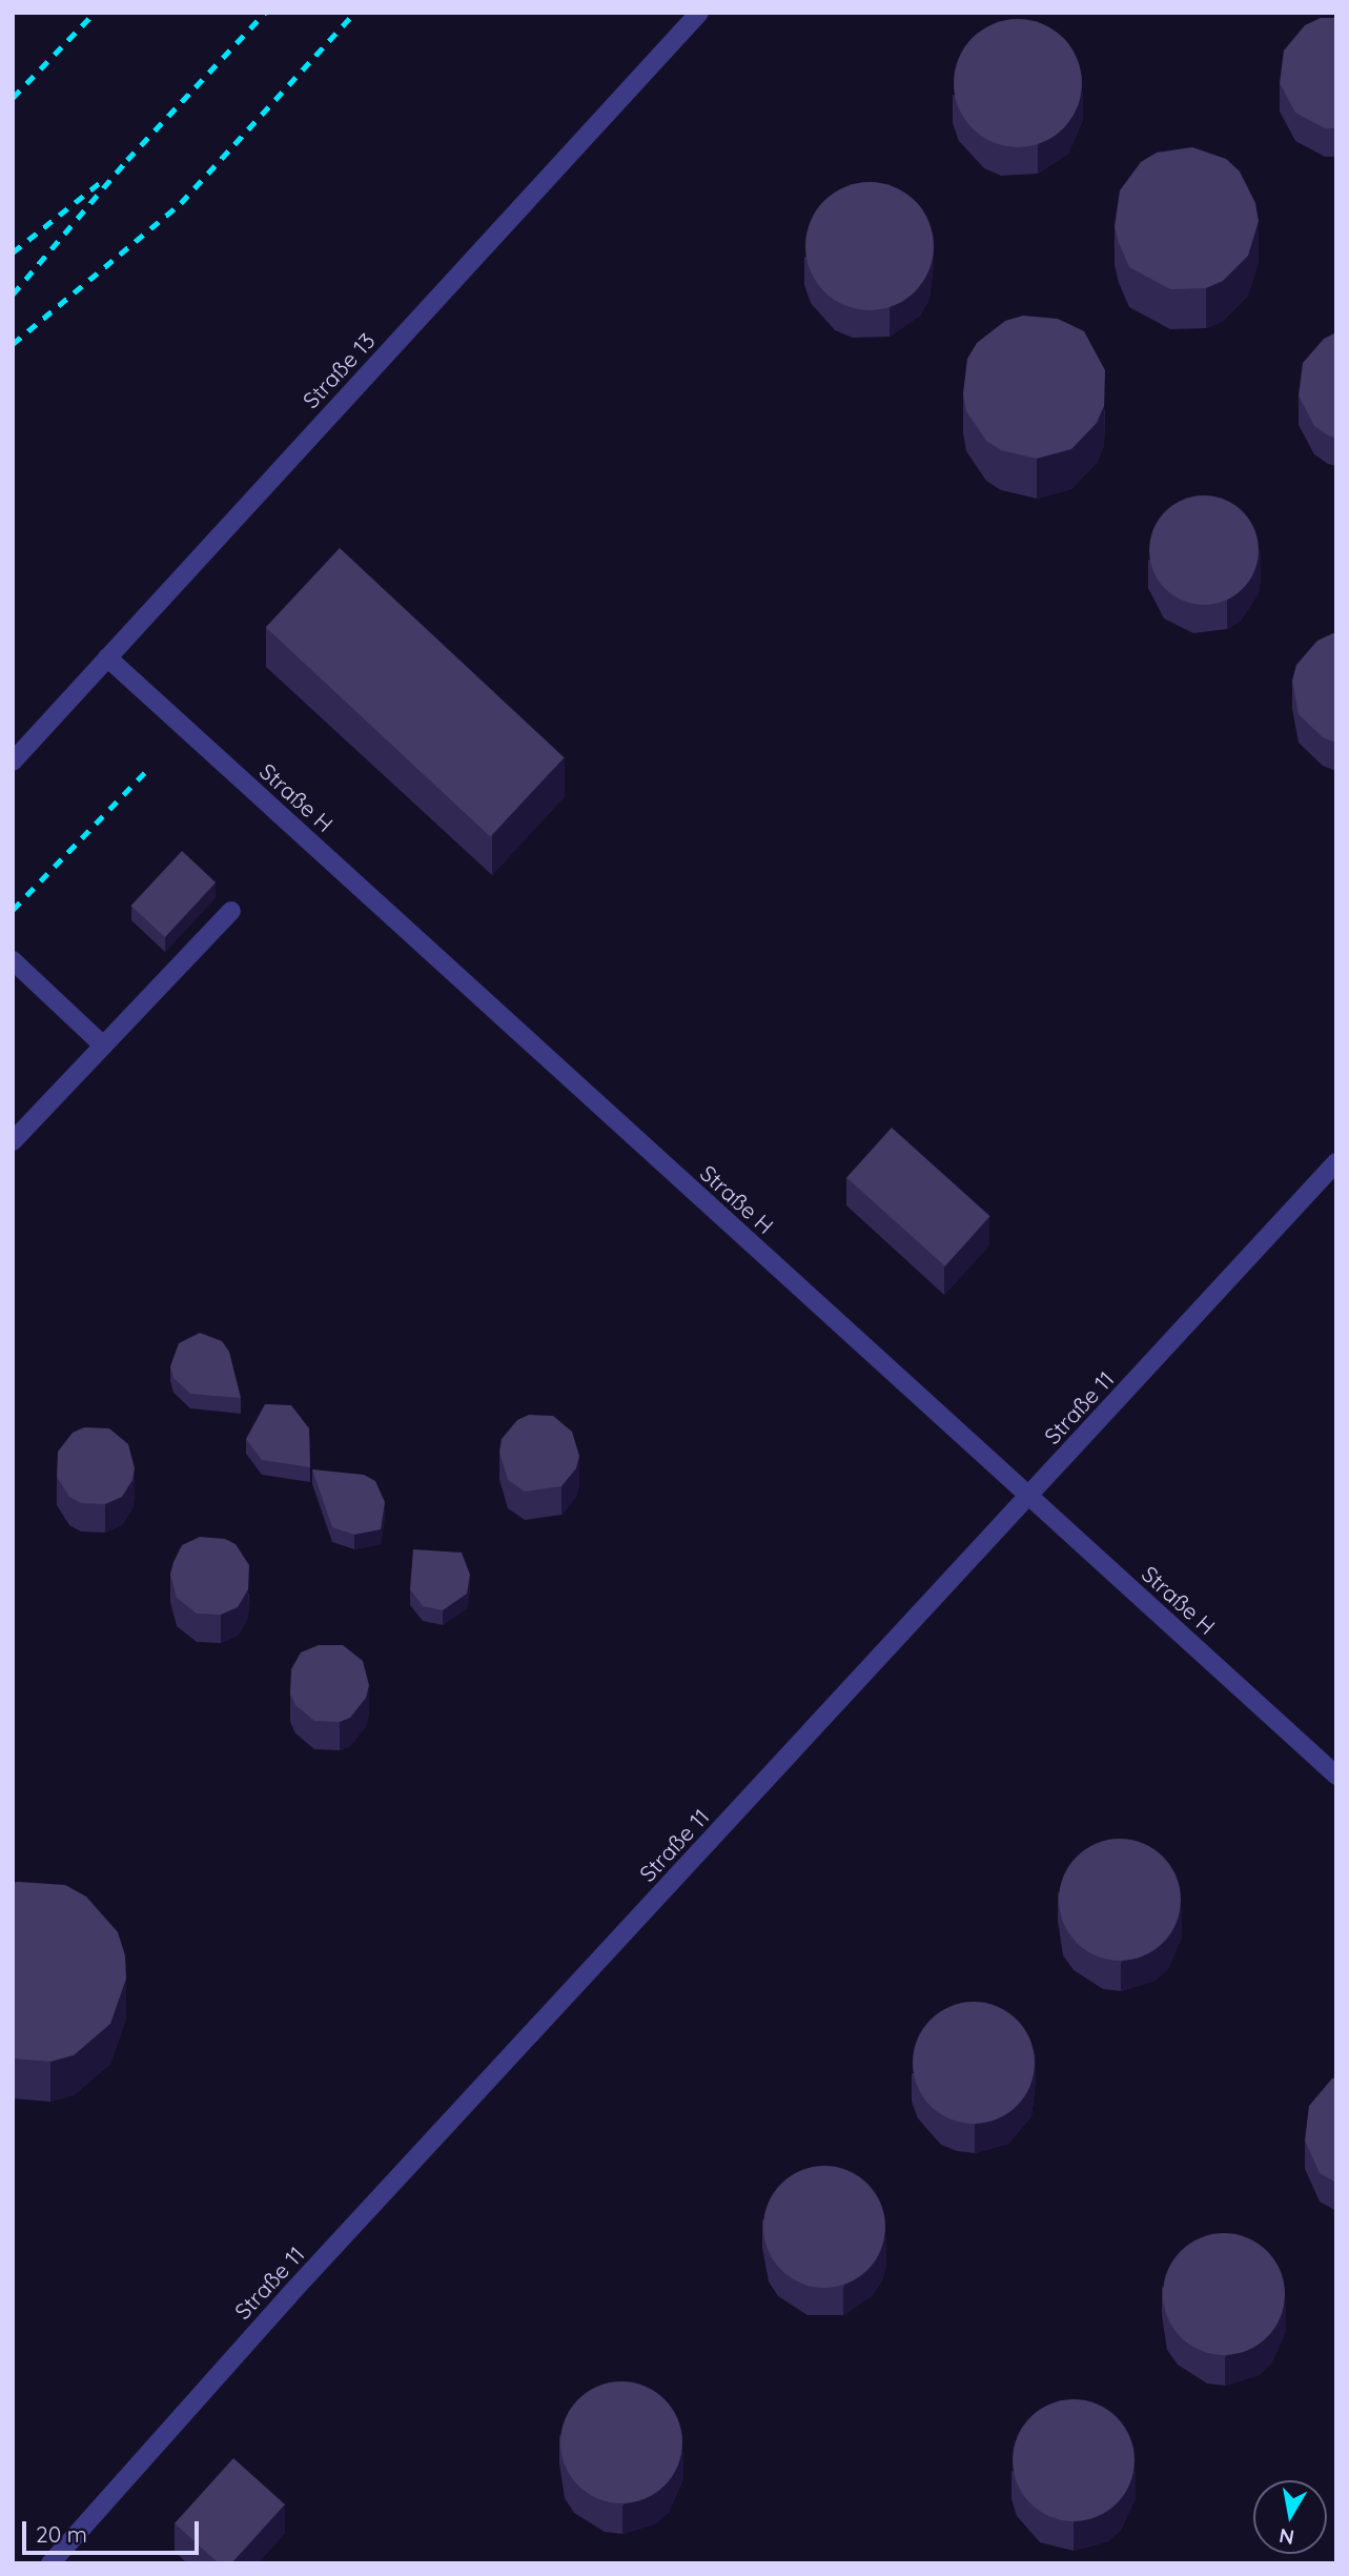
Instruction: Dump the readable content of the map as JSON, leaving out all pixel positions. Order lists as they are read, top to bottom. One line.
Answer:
{"streets":{"lane":["Straße 13","Straße H","Straße 11"]},"crossings":[["Straße 13","Straße H"],["Straße H","Straße 11"]],"scale_bar":"20 m","north":"bottom"}
